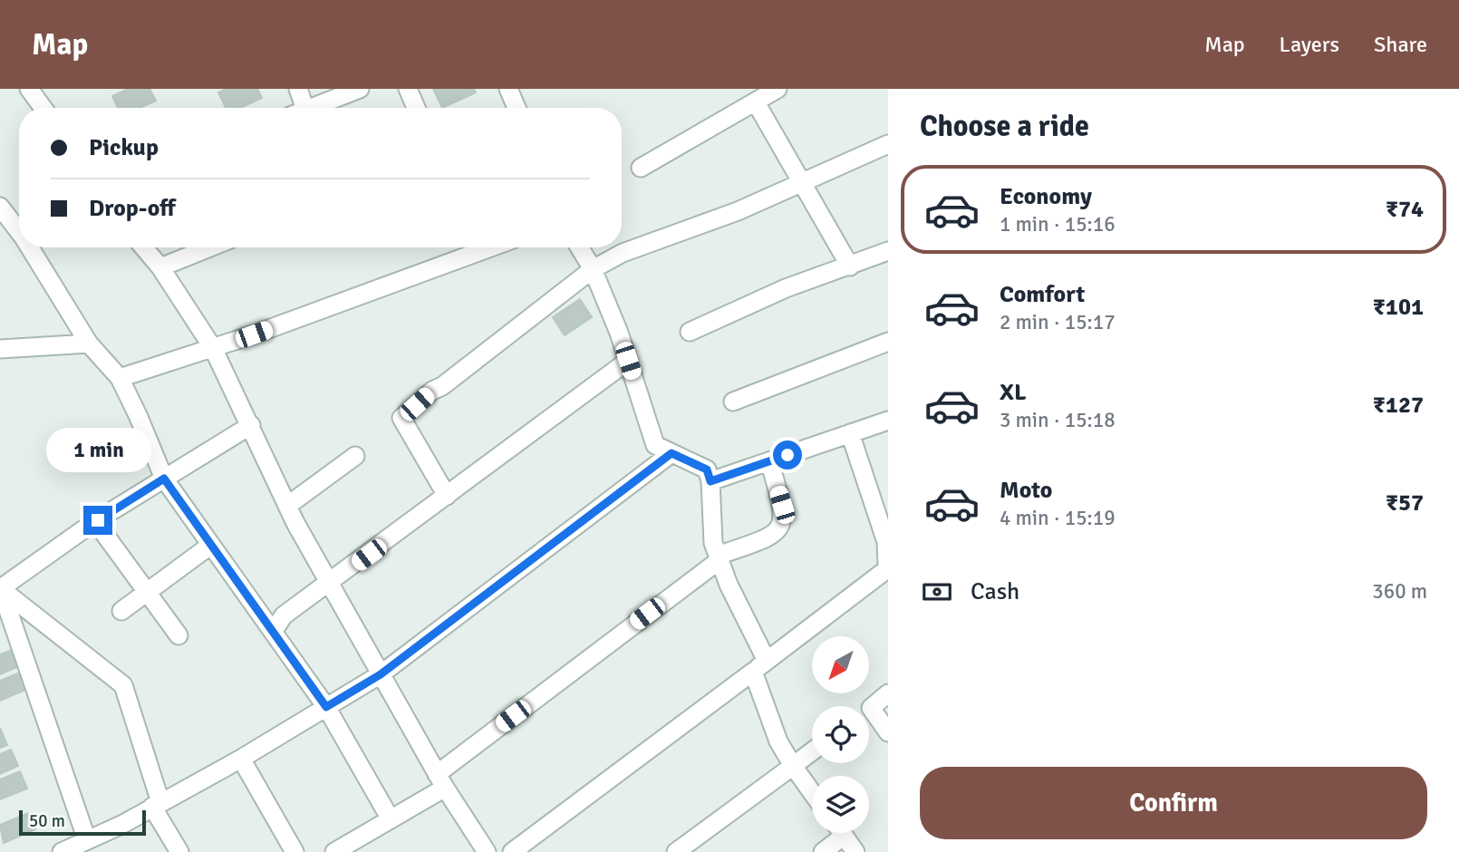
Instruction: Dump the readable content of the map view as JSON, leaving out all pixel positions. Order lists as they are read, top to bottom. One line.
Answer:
{"scale_bar":"50 m","north":"bottom left","page":{"header":"Map","nav":["Map","Layers","Share"],"heading":"Choose a ride","banner":["Pickup","Drop-off"],"list":[{"name":"Economy","note":"1 min · 15:16","value":"₹74"},{"name":"Comfort","note":"2 min · 15:17","value":"₹101"},{"name":"XL","note":"3 min · 15:18","value":"₹127"},{"name":"Moto","note":"4 min · 15:19","value":"₹57"}],"bubble":"1 min","pay":["Cash","360 m"],"buttons":"Confirm","scale":"50 m"}}
